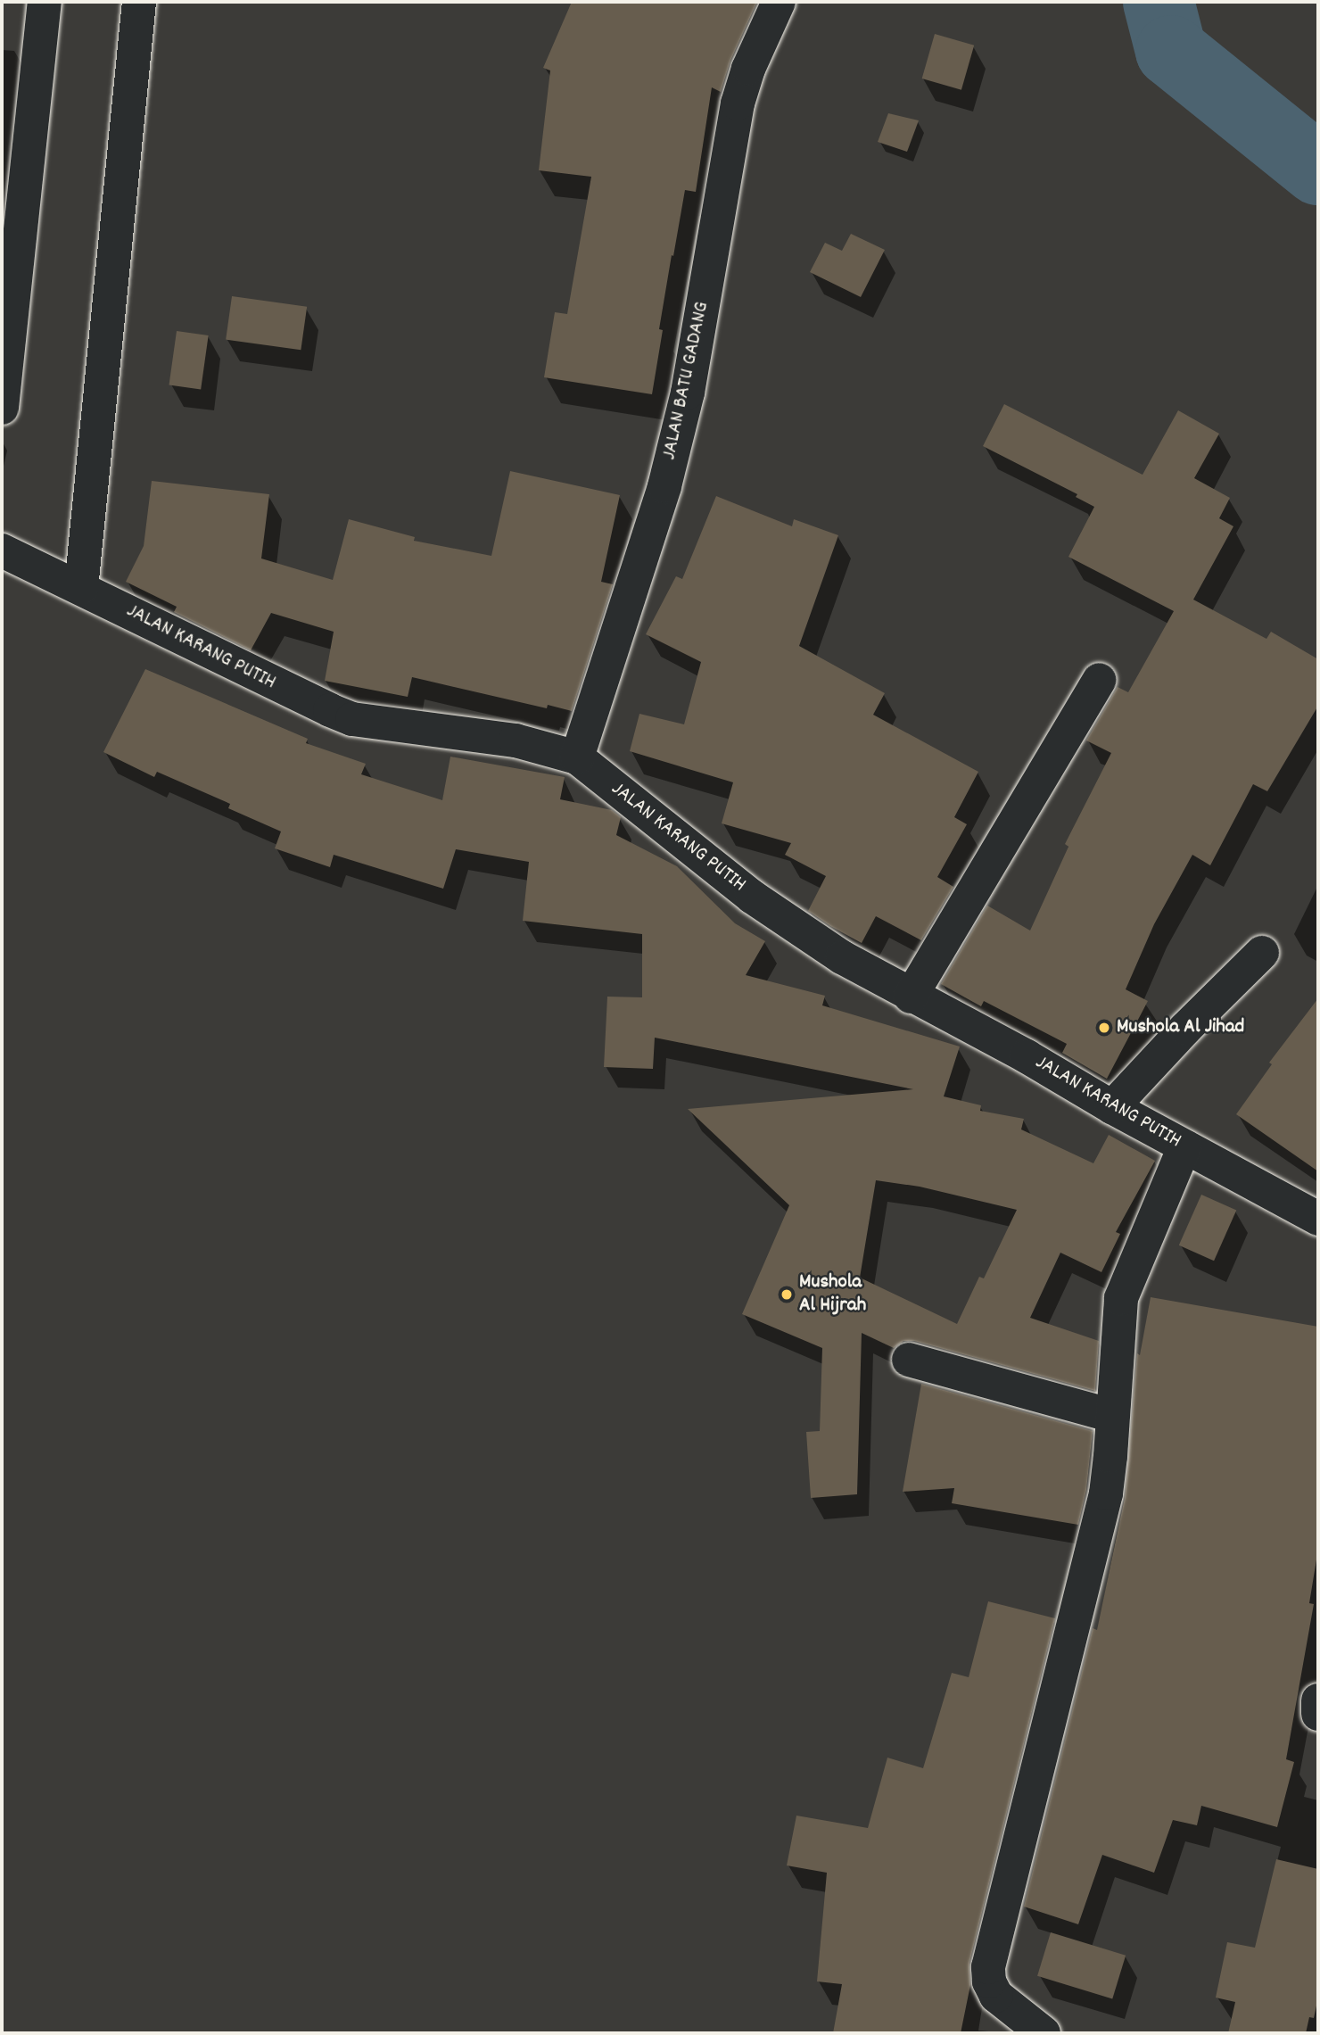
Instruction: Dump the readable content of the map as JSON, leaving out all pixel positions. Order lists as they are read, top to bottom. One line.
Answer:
{"streets":{"street":["JALAN BATU GADANG","JALAN KARANG PUTIH"]},"crossings":[["JALAN BATU GADANG","JALAN KARANG PUTIH"]],"places":["Mushola Al Jihad","Mushola Al Hijrah"]}
